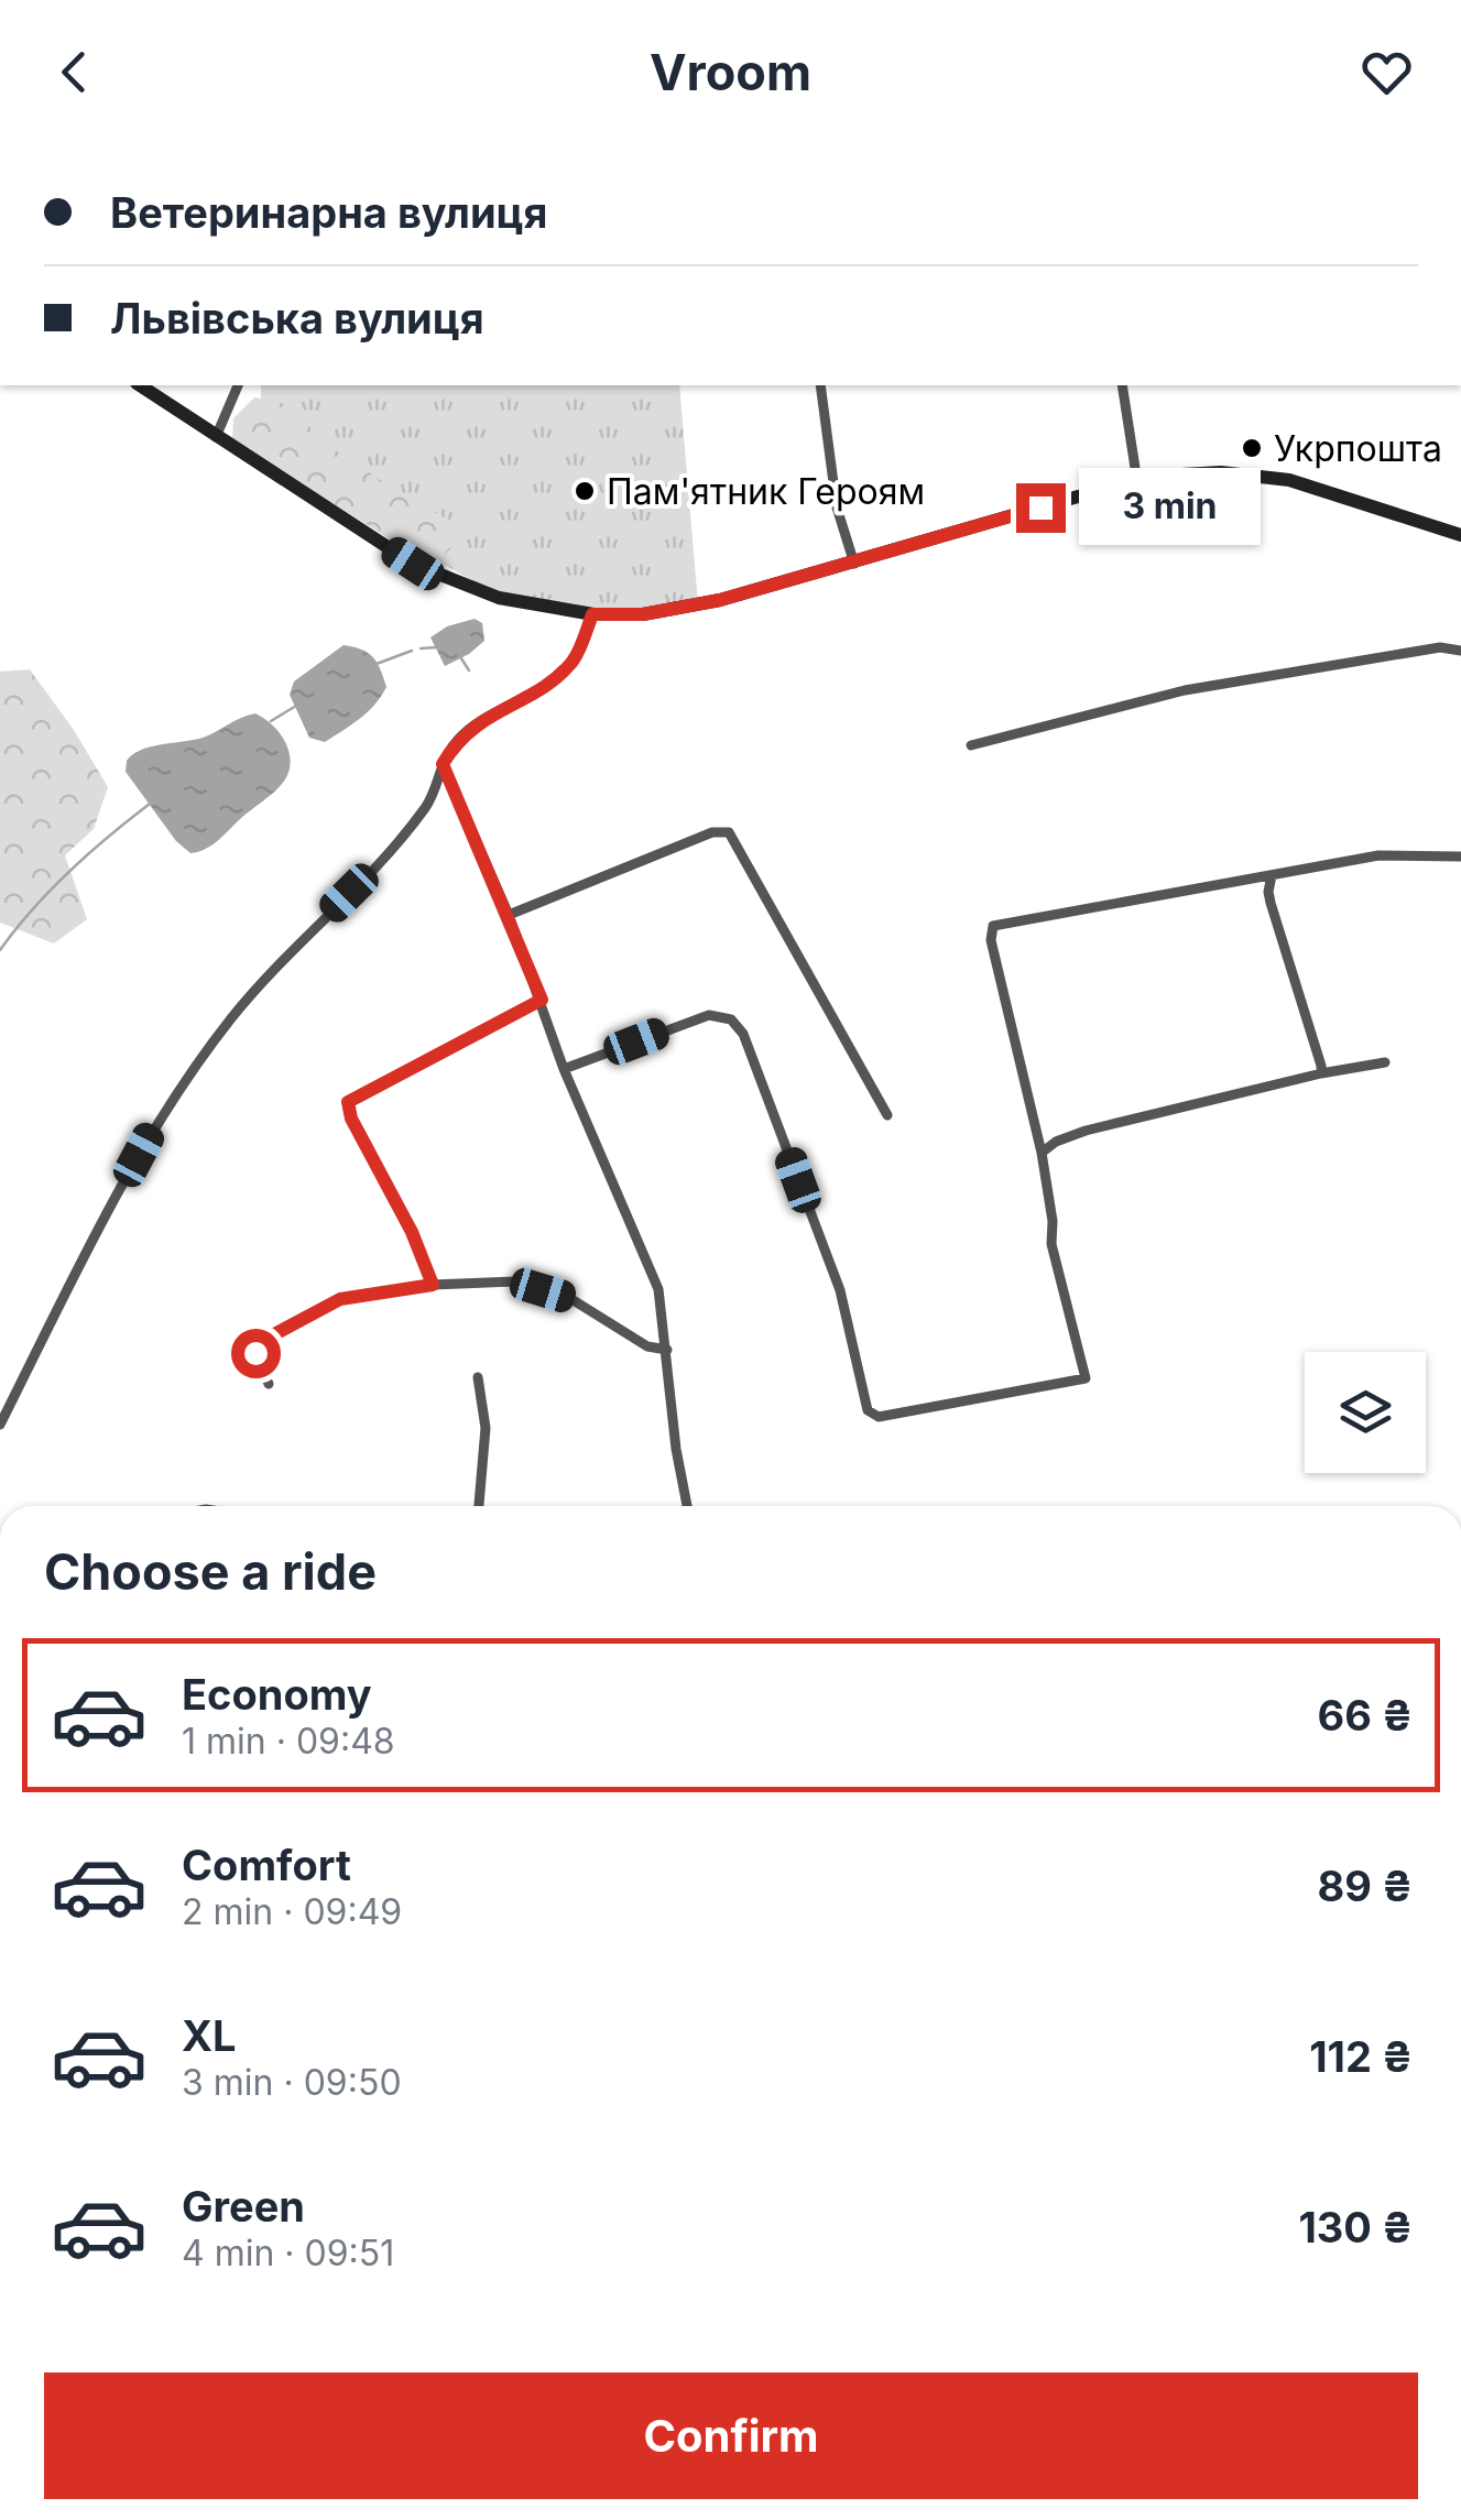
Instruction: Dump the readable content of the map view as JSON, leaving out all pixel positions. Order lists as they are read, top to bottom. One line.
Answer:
{"places":["Укрпошта","Пам'ятник Героям"],"page":{"header":"Vroom","banner":["Ветеринарна вулиця","Львівська вулиця"],"bubble":"3 min","heading":"Choose a ride","list":[{"name":"Economy","note":"1 min · 09:48","value":"66 ₴"},{"name":"Comfort","note":"2 min · 09:49","value":"89 ₴"},{"name":"XL","note":"3 min · 09:50","value":"112 ₴"},{"name":"Green","note":"4 min · 09:51","value":"130 ₴"}],"buttons":"Confirm"}}
